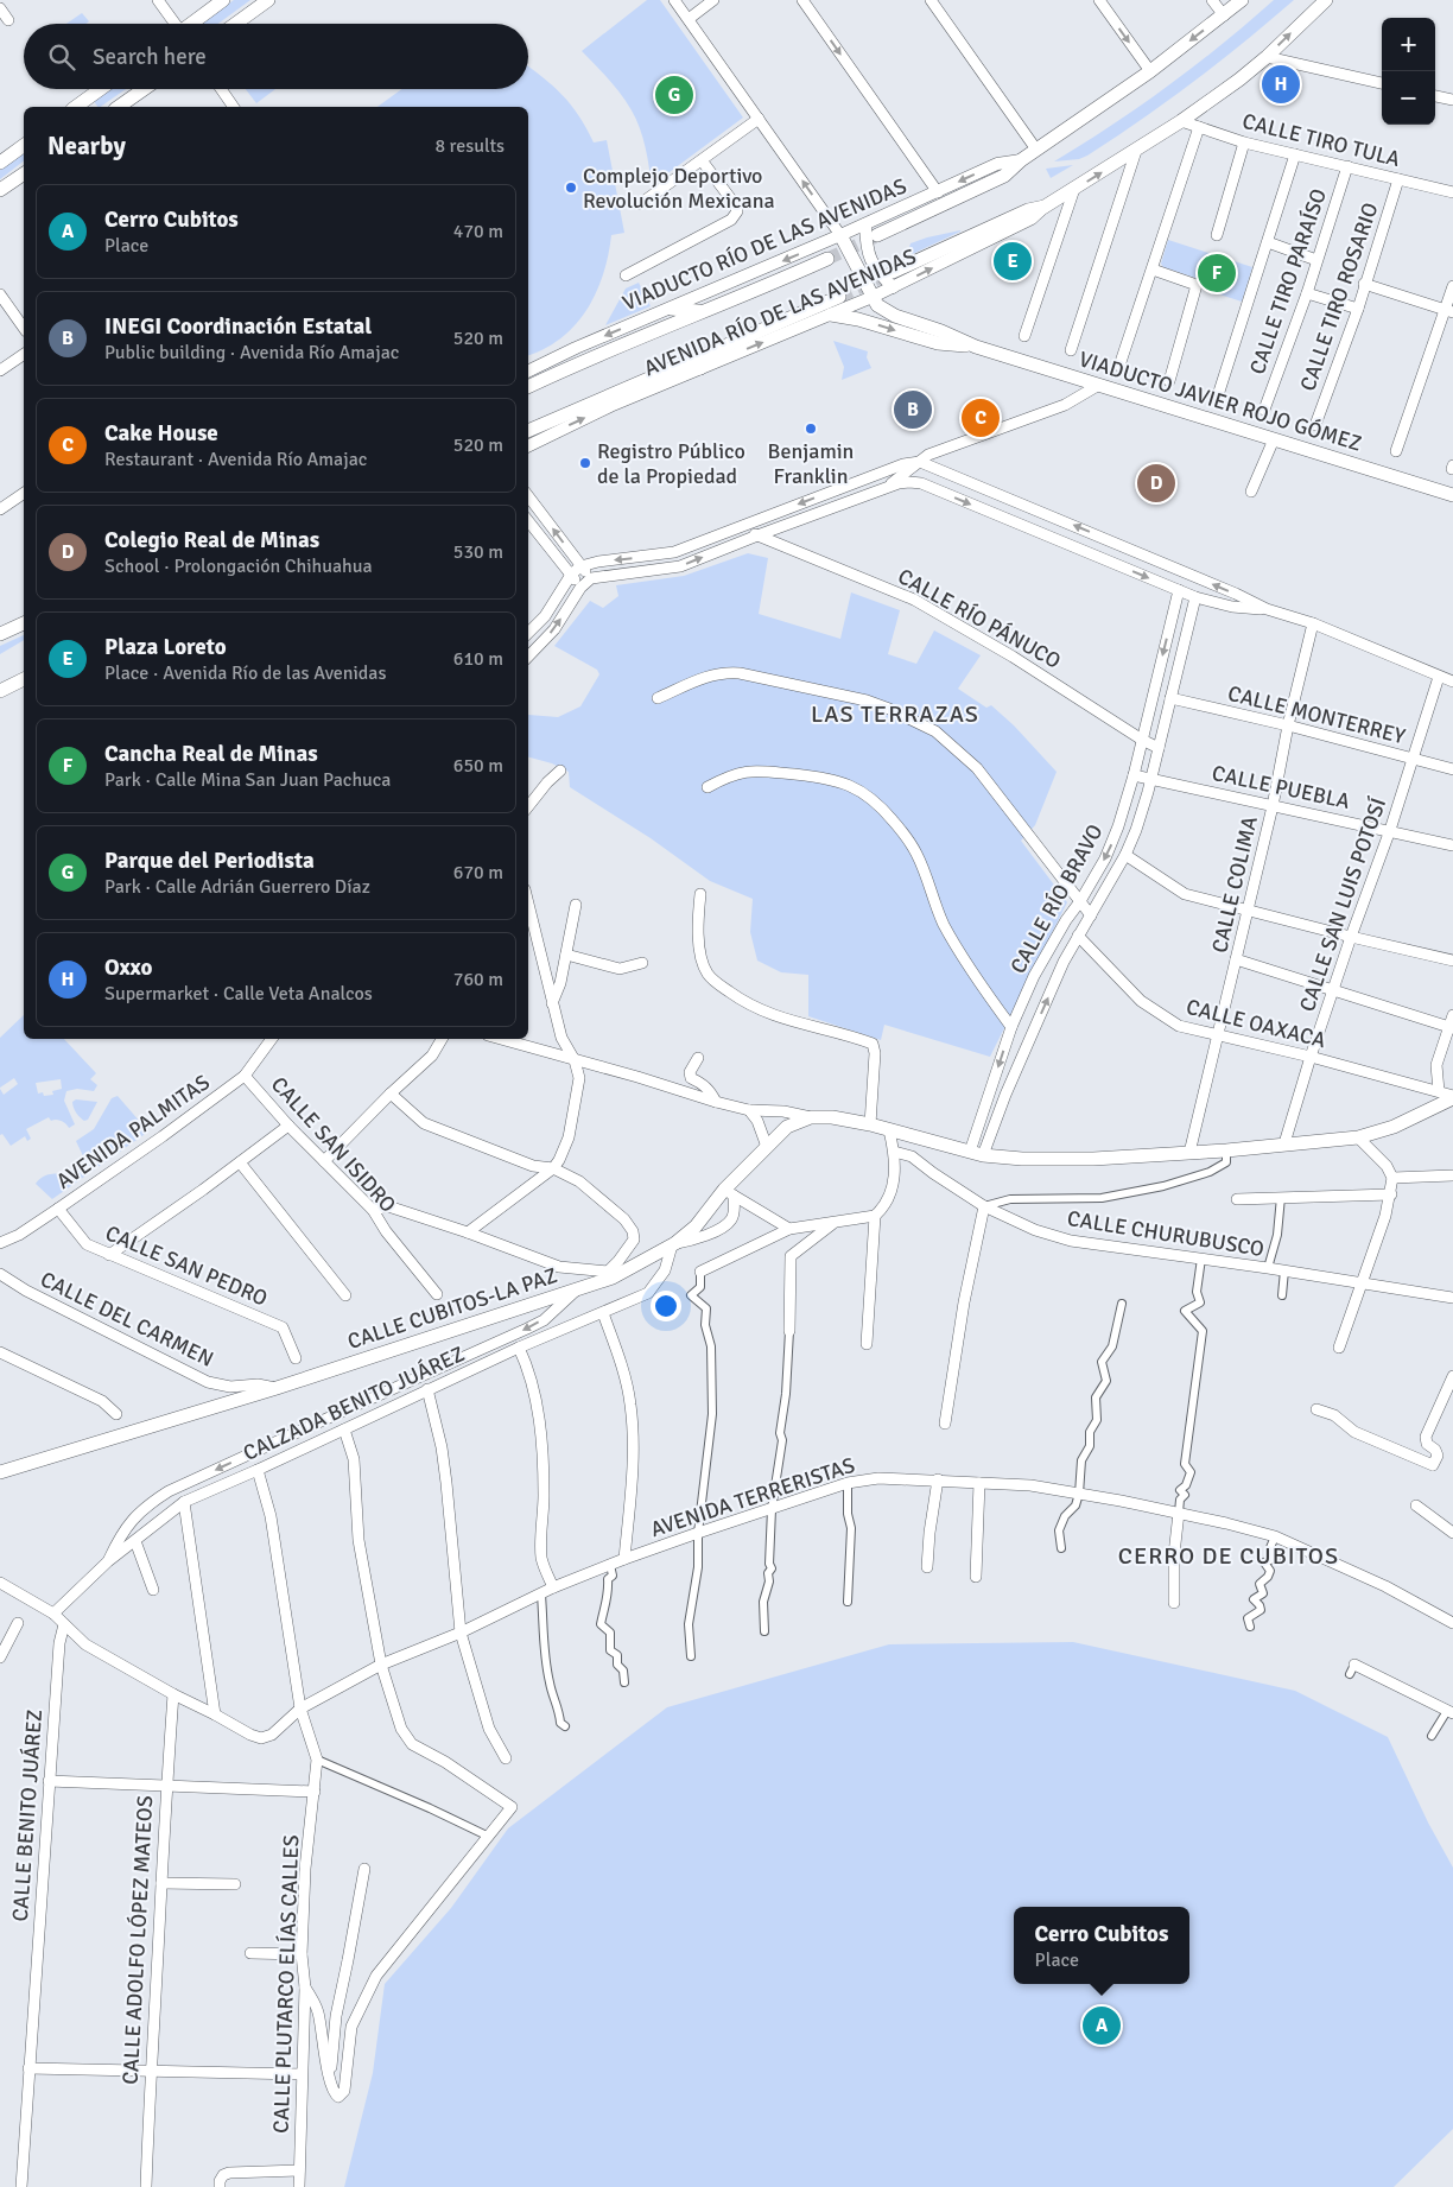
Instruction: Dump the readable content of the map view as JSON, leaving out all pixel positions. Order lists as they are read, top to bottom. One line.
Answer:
{"streets":{"main road":["VIADUCTO RÍO DE LAS AVENIDAS","VIADUCTO JAVIER ROJO GÓMEZ","CALLE CUBITOS-LA PAZ"],"street":["CALLE TIRO TULA","CALLE TIRO PARAÍSO","CALLE TIRO ROSARIO","AVENIDA RÍO DE LAS AVENIDAS","CALLE RÍO PÁNUCO","CALLE MONTERREY","CALLE PUEBLA","CALLE COLIMA","CALLE RÍO BRAVO","CALLE SAN LUIS POTOSÍ","CALLE OAXACA","AVENIDA PALMITAS","CALLE SAN ISIDRO","CALLE CHURUBUSCO","CALLE SAN PEDRO","CALLE DEL CARMEN","CALZADA BENITO JUÁREZ","AVENIDA TERRERISTAS","CALLE BENITO JUÁREZ","CALLE ADOLFO LÓPEZ MATEOS","CALLE PLUTARCO ELÍAS CALLES"]},"crossings":[["CALLE TIRO TULA","CALLE TIRO PARAÍSO"],["CALLE TIRO TULA","CALLE TIRO ROSARIO"],["AVENIDA RÍO DE LAS AVENIDAS","VIADUCTO JAVIER ROJO GÓMEZ"],["CALLE RÍO PÁNUCO","CALLE RÍO BRAVO"],["CALLE MONTERREY","CALLE COLIMA"],["CALLE MONTERREY","CALLE RÍO BRAVO"],["CALLE MONTERREY","CALLE SAN LUIS POTOSÍ"],["CALLE PUEBLA","CALLE COLIMA"],["CALLE PUEBLA","CALLE RÍO BRAVO"],["CALLE PUEBLA","CALLE SAN LUIS POTOSÍ"],["CALLE COLIMA","CALLE OAXACA"],["CALLE COLIMA","CALLE CUBITOS-LA PAZ"],["CALLE RÍO BRAVO","CALLE OAXACA"],["CALLE RÍO BRAVO","CALLE CUBITOS-LA PAZ"],["CALLE SAN LUIS POTOSÍ","CALLE OAXACA"],["CALLE SAN LUIS POTOSÍ","CALLE CUBITOS-LA PAZ"],["CALLE OAXACA","CALLE CUBITOS-LA PAZ"],["AVENIDA PALMITAS","CALLE SAN ISIDRO"],["AVENIDA PALMITAS","CALLE SAN PEDRO"],["CALLE CUBITOS-LA PAZ","CALLE DEL CARMEN"],["CALLE CUBITOS-LA PAZ","CALZADA BENITO JUÁREZ"],["CALZADA BENITO JUÁREZ","CALLE PLUTARCO ELÍAS CALLES"],["AVENIDA TERRERISTAS","CALLE PLUTARCO ELÍAS CALLES"]],"one_way":["VIADUCTO RÍO DE LAS AVENIDAS","AVENIDA RÍO DE LAS AVENIDAS"],"districts":["LAS TERRAZAS","CERRO DE CUBITOS"],"places":["Complejo Deportivo Revolución Mexicana","Benjamin Franklin","Registro Público de la Propiedad"],"page":{"map_buttons":["+","−"],"search":"Search here","pins":["H","G","E","F","B","C","D","A"],"heading":["Nearby","8 results"],"list":[{"mark":"A","name":"Cerro Cubitos","note":"Place","value":"470 m"},{"mark":"B","name":"INEGI Coordinación Estatal","note":"Public building · Avenida Río Amajac","value":"520 m"},{"mark":"C","name":"Cake House","note":"Restaurant · Avenida Río Amajac","value":"520 m"},{"mark":"D","name":"Colegio Real de Minas","note":"School · Prolongación Chihuahua","value":"530 m"},{"mark":"E","name":"Plaza Loreto","note":"Place · Avenida Río de las Avenidas","value":"610 m"},{"mark":"F","name":"Cancha Real de Minas","note":"Park · Calle Mina San Juan Pachuca","value":"650 m"},{"mark":"G","name":"Parque del Periodista","note":"Park · Calle Adrián Guerrero Díaz","value":"670 m"},{"mark":"H","name":"Oxxo","note":"Supermarket · Calle Veta Analcos","value":"760 m"}],"popup":["Cerro Cubitos","Place"]}}
